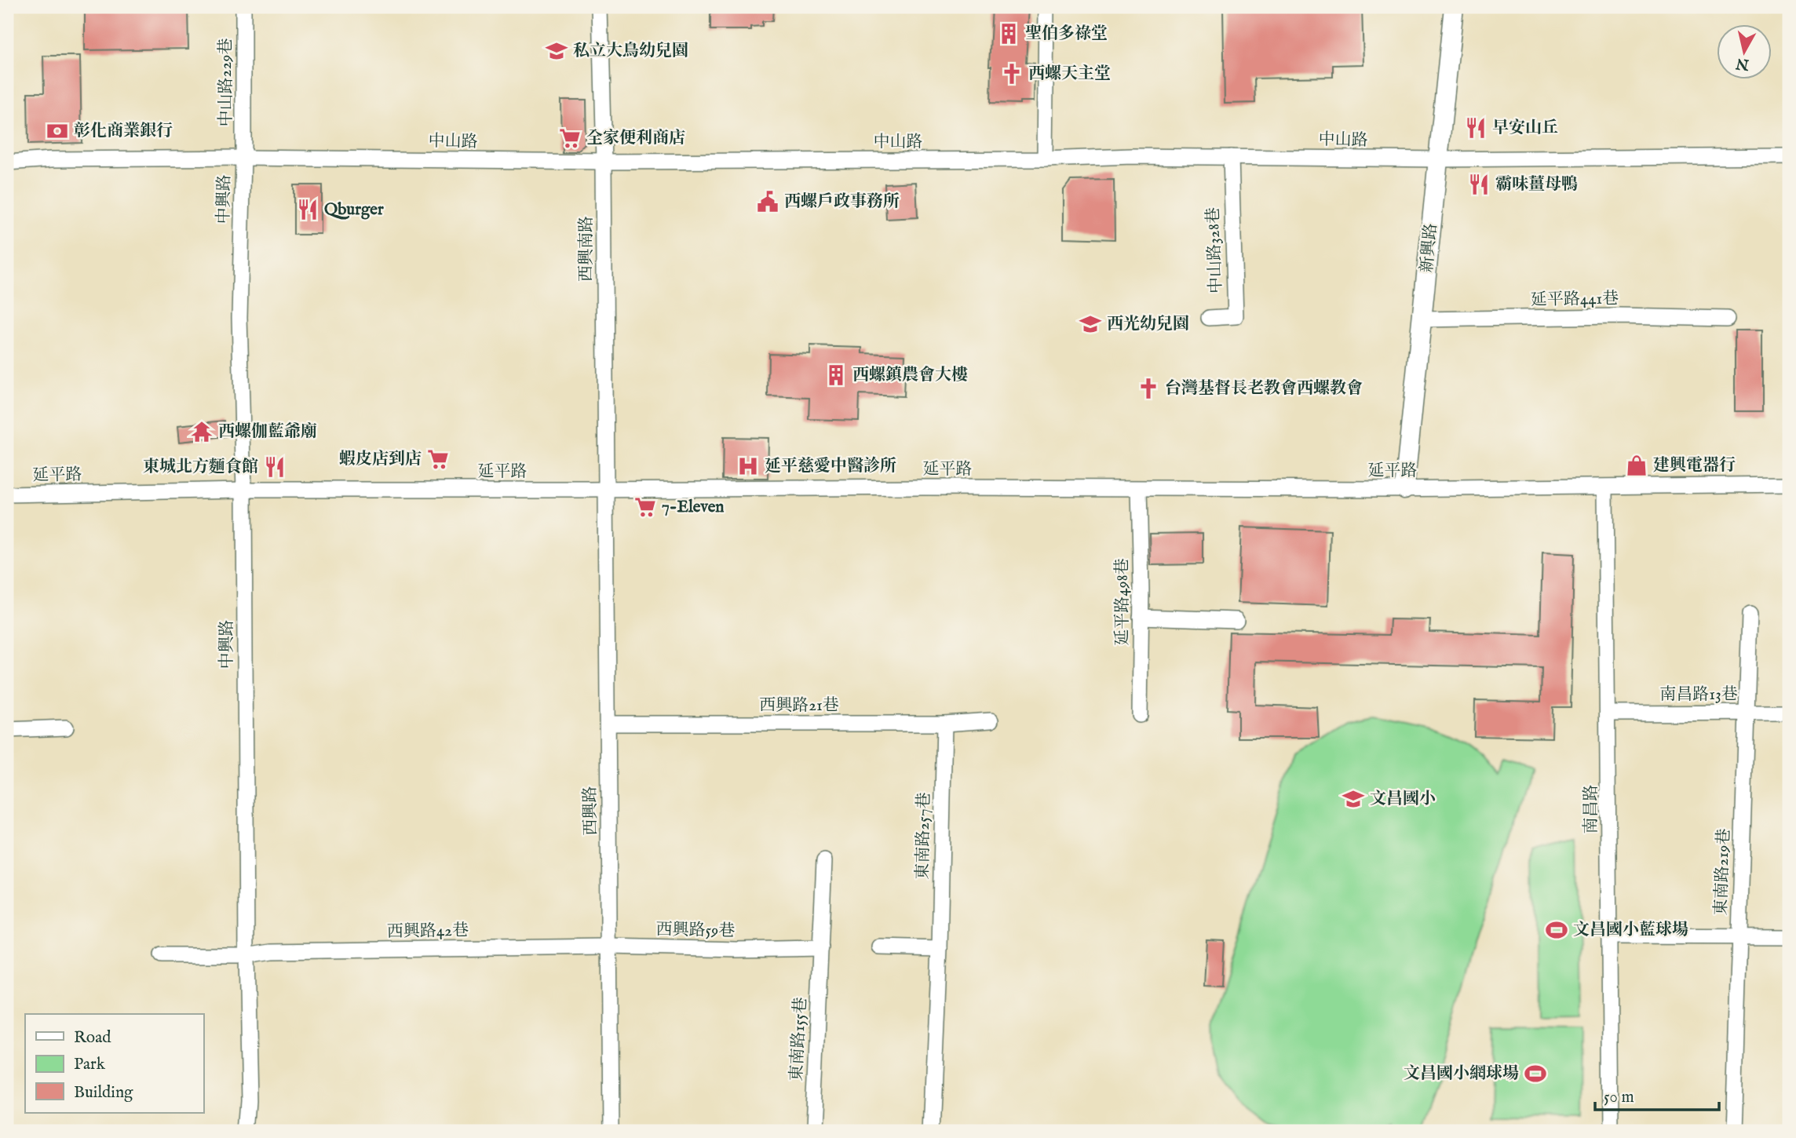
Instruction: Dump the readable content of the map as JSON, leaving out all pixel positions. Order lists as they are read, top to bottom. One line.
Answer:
{"streets":{"street":["中山路229巷","中山路","中興路","新興路","西興南路","中山路328巷","延平路441巷","延平路","延平路498巷","南昌路13巷","西興路21巷","南昌路","西興路","東南路257巷","東南路219巷","西興路59巷","西興路42巷","東南路155巷"]},"crossings":[["中山路229巷","中山路"],["中山路229巷","中興路"],["中山路","中興路"],["中山路","新興路"],["中山路","西興南路"],["中山路","中山路328巷"],["中興路","延平路"],["中興路","西興路42巷"],["新興路","延平路441巷"],["新興路","延平路"],["西興南路","延平路"],["西興南路","西興路"],["延平路","延平路498巷"],["延平路","南昌路"],["延平路","西興路"],["南昌路13巷","南昌路"],["南昌路13巷","東南路219巷"],["西興路21巷","西興路"],["西興路21巷","東南路257巷"],["西興路","西興路59巷"],["西興路","西興路42巷"],["西興路59巷","西興路42巷"],["西興路59巷","東南路155巷"]],"places":{"building":["聖伯多祿堂","西螺鎮農會大樓"],"school or university":["私立大鳥幼兒園","西光幼兒園","文昌國小"],"church":["西螺天主堂","台灣基督長老教會西螺教會"],"restaurant":["早安山丘","霸味薑母鴨","Qburger","東城北方麵食館"],"bank":["彰化商業銀行"],"supermarket":["全家便利商店","蝦皮店到店","7-Eleven"],"public building":["西螺戶政事務所"],"temple":["西螺伽藍爺廟"],"shop":["建興電器行"],"hospital":["延平慈愛中醫診所"],"sports":["文昌國小藍球場","文昌國小網球場"]},"legend":["Road","Park","Building"],"scale_bar":"50 m","north":"bottom"}
